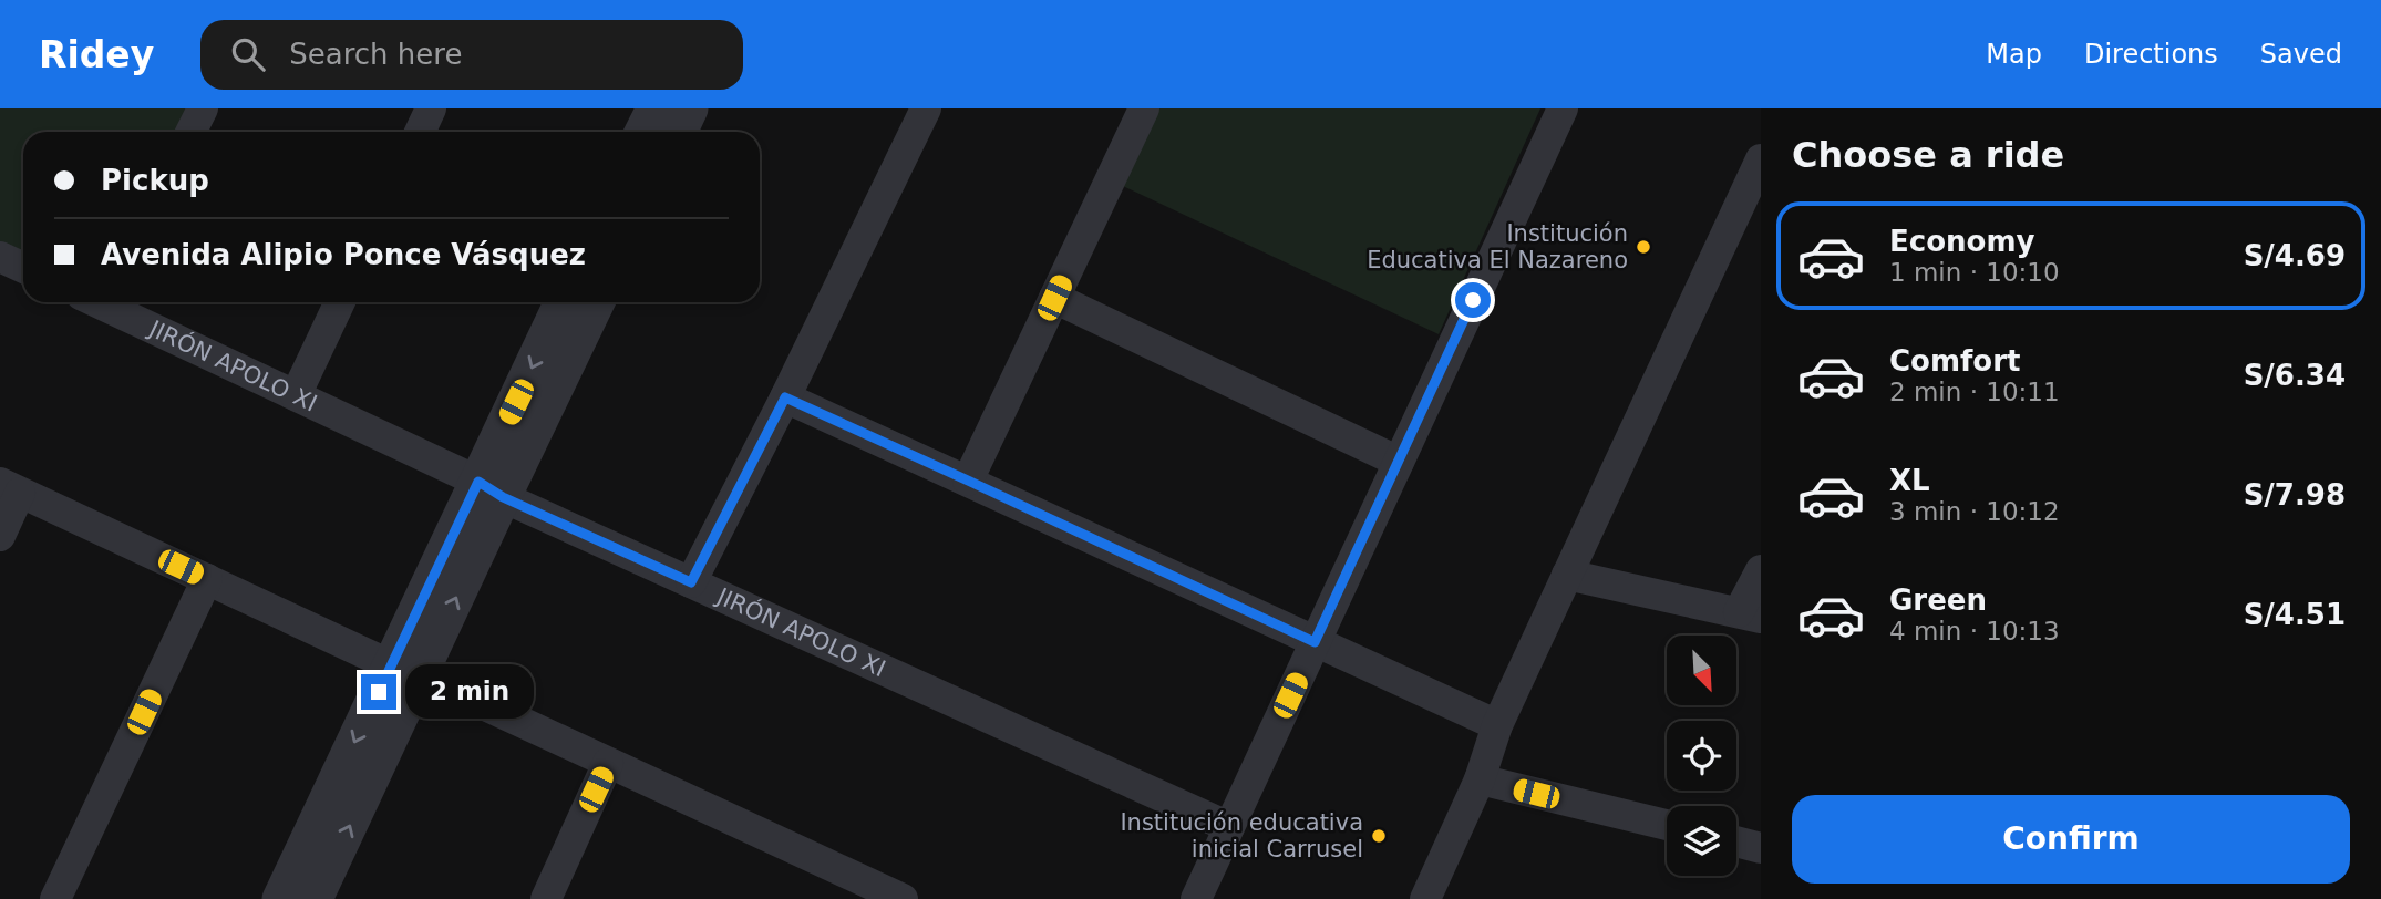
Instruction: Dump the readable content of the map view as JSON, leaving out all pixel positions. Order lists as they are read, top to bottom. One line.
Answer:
{"streets":{"street":["JIRÓN APOLO XI"]},"places":["Institución Educativa El Nazareno","Institución educativa inicial Carrusel"],"north":"bottom right","page":{"header":"Ridey","search":"Search here","nav":["Map","Directions","Saved"],"heading":"Choose a ride","banner":["Pickup","Avenida Alipio Ponce Vásquez"],"list":[{"name":"Economy","note":"1 min · 10:10","value":"S/4.69"},{"name":"Comfort","note":"2 min · 10:11","value":"S/6.34"},{"name":"XL","note":"3 min · 10:12","value":"S/7.98"},{"name":"Green","note":"4 min · 10:13","value":"S/4.51"}],"bubble":"2 min","buttons":"Confirm"}}
